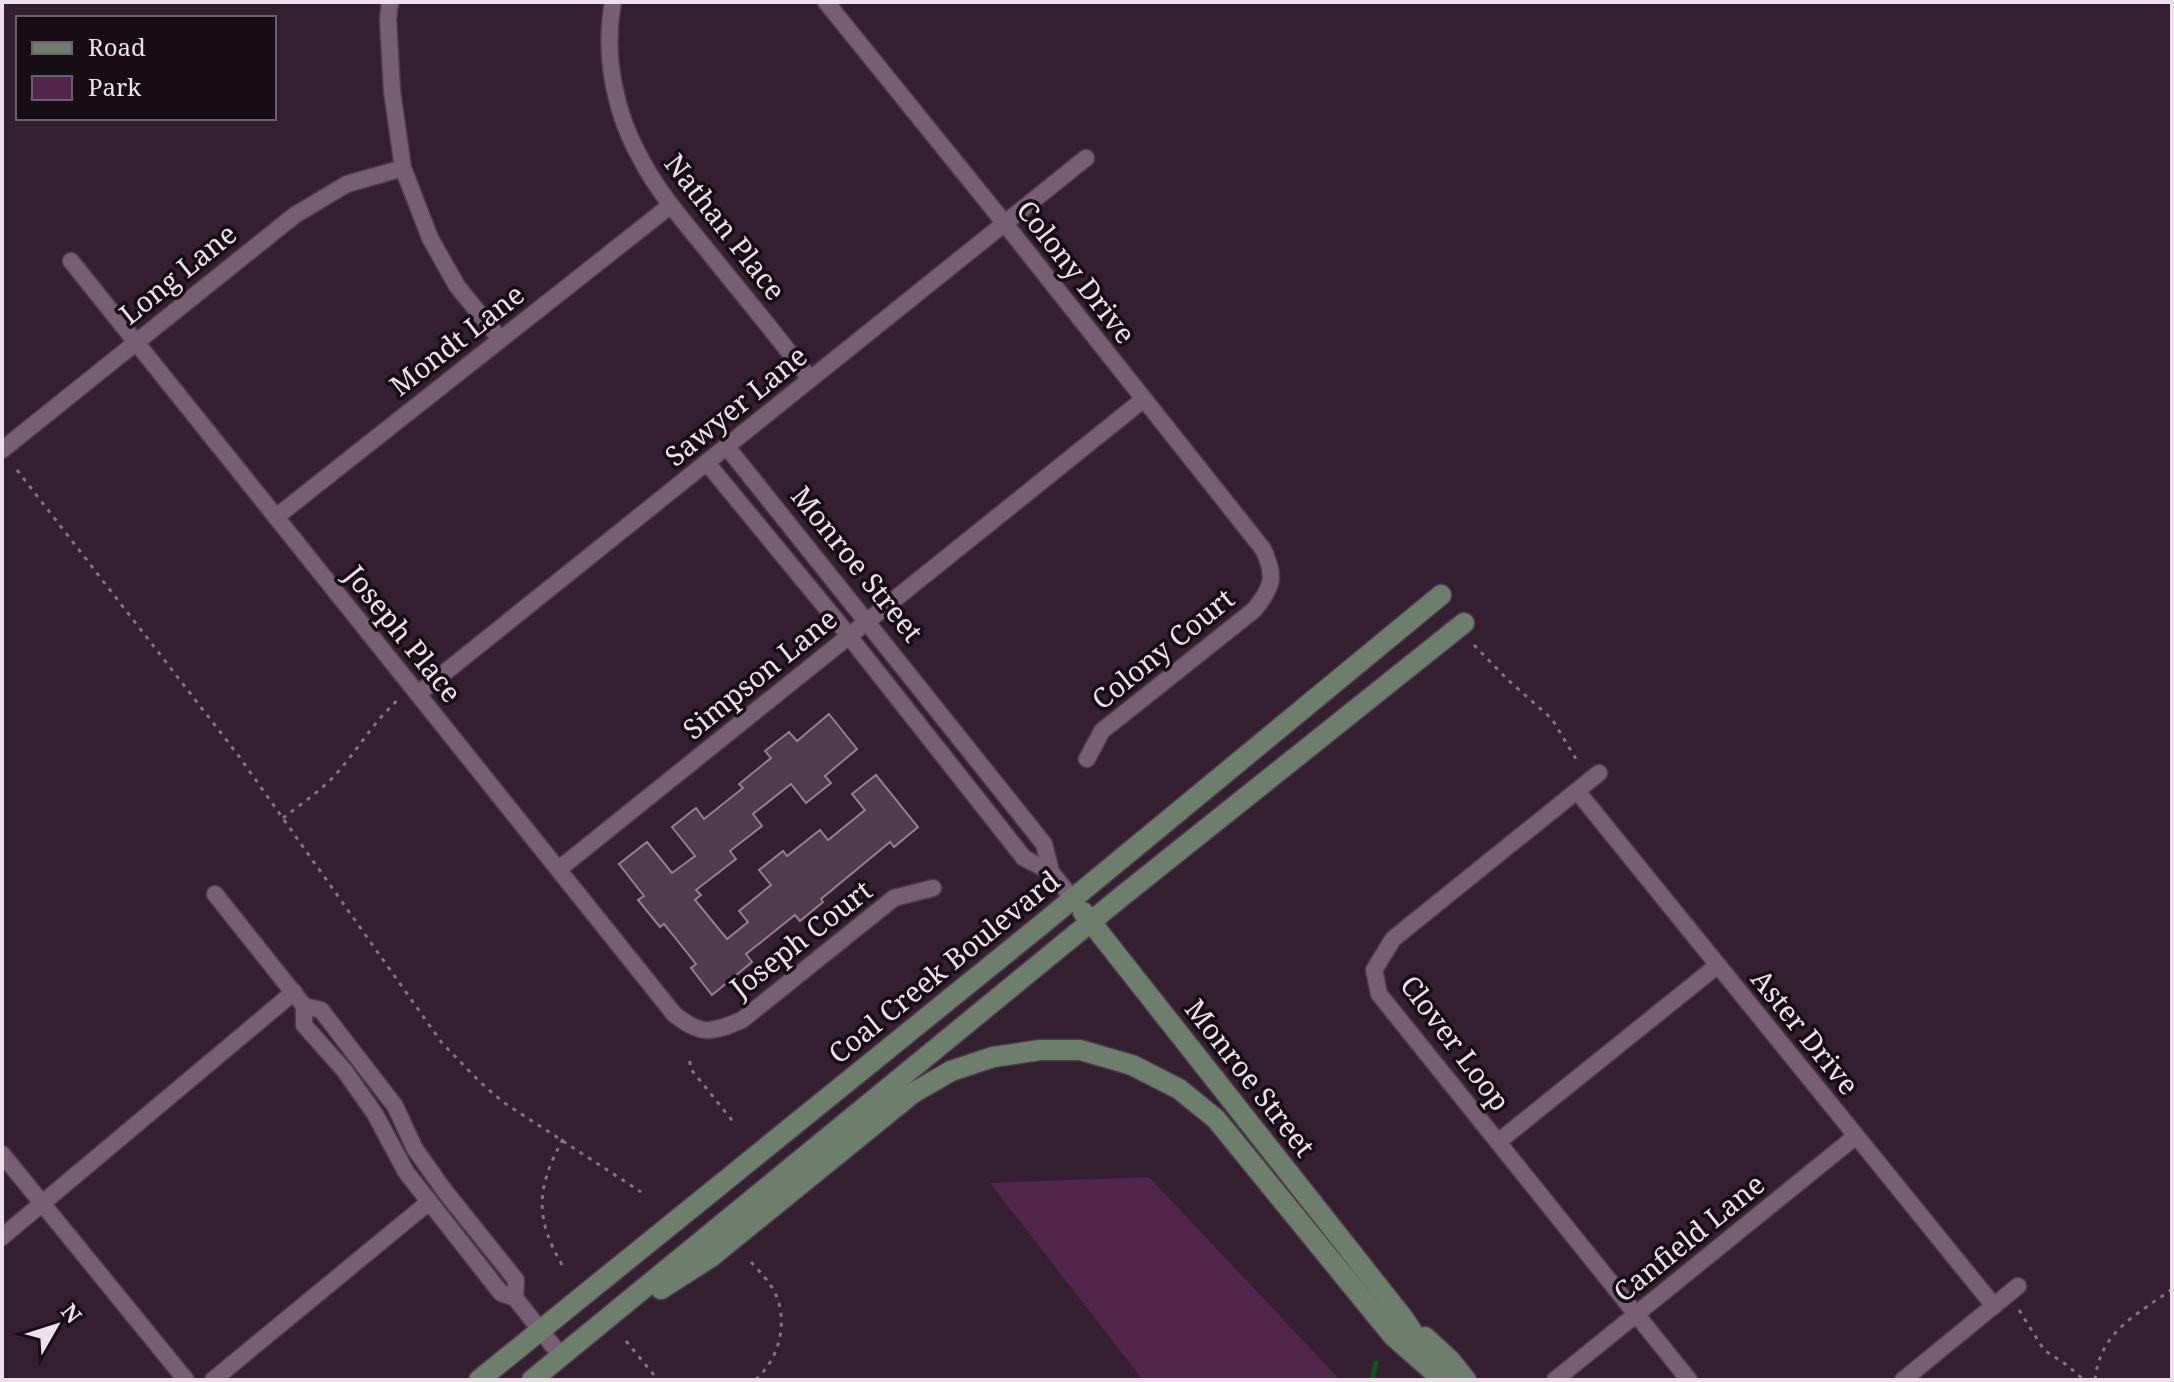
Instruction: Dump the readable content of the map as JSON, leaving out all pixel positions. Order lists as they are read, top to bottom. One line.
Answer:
{"streets":{"main road":["Monroe Street","Coal Creek Boulevard"],"street":["Nathan Place","Colony Drive","Long Lane","Mondt Lane","Sawyer Lane","Joseph Place","Colony Court","Simpson Lane","Joseph Court","Aster Drive","Clover Loop","Canfield Lane"]},"crossings":[["Nathan Place","Mondt Lane"],["Nathan Place","Sawyer Lane"],["Colony Drive","Sawyer Lane"],["Colony Drive","Colony Court"],["Colony Drive","Simpson Lane"],["Long Lane","Joseph Place"],["Mondt Lane","Joseph Place"],["Sawyer Lane","Monroe Street"],["Sawyer Lane","Joseph Place"],["Monroe Street","Simpson Lane"],["Monroe Street","Coal Creek Boulevard"],["Joseph Place","Simpson Lane"],["Joseph Place","Joseph Court"],["Aster Drive","Clover Loop"],["Aster Drive","Canfield Lane"],["Clover Loop","Canfield Lane"]],"legend":["Road","Park"],"north":"top right"}
